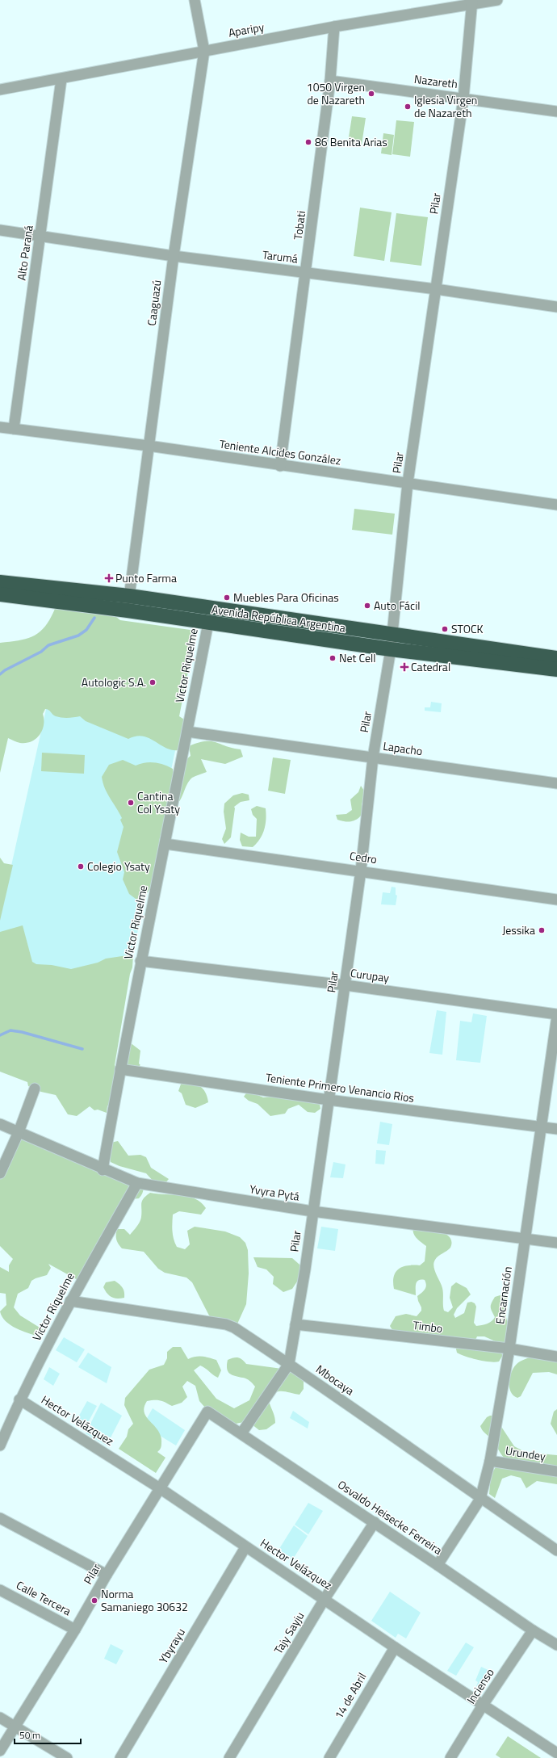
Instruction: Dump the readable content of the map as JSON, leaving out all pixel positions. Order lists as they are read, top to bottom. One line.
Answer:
{"streets":{"highway":["Avenida República Argentina"],"street":["Aparipy","Nazareth","Pilar","Tobati","Alto Paraná","Tarumá","Caaguazú","Teniente Alcides González","Victor Riquelme","Lapacho","Cedro","Curupay","Teniente Primero Venancio Rios","Yvyra Pytá","Encarnación","Timbo","Mbocaya","Hector Velázquez","Urundey","Osvaldo Heisecke Ferreira","Calle Tercera","Tajy Sayju","Ybyrayu","Incienso","14 de Abril"]},"crossings":[["Aparipy","Pilar"],["Aparipy","Tobati"],["Aparipy","Alto Paraná"],["Aparipy","Caaguazú"],["Nazareth","Pilar"],["Nazareth","Tobati"],["Pilar","Tarumá"],["Pilar","Teniente Alcides González"],["Pilar","Avenida República Argentina"],["Pilar","Lapacho"],["Pilar","Cedro"],["Pilar","Curupay"],["Pilar","Teniente Primero Venancio Rios"],["Pilar","Yvyra Pytá"],["Pilar","Timbo"],["Pilar","Mbocaya"],["Pilar","Hector Velázquez"],["Pilar","Osvaldo Heisecke Ferreira"],["Pilar","Calle Tercera"],["Tobati","Tarumá"],["Tobati","Teniente Alcides González"],["Alto Paraná","Tarumá"],["Alto Paraná","Teniente Alcides González"],["Tarumá","Caaguazú"],["Caaguazú","Teniente Alcides González"],["Caaguazú","Avenida República Argentina"],["Avenida República Argentina","Victor Riquelme"],["Victor Riquelme","Lapacho"],["Victor Riquelme","Cedro"],["Victor Riquelme","Curupay"],["Victor Riquelme","Teniente Primero Venancio Rios"],["Victor Riquelme","Yvyra Pytá"],["Victor Riquelme","Mbocaya"],["Victor Riquelme","Hector Velázquez"],["Curupay","Encarnación"],["Teniente Primero Venancio Rios","Encarnación"],["Yvyra Pytá","Encarnación"],["Encarnación","Timbo"],["Encarnación","Mbocaya"],["Encarnación","Urundey"],["Encarnación","Osvaldo Heisecke Ferreira"],["Hector Velázquez","Tajy Sayju"],["Hector Velázquez","Ybyrayu"],["Hector Velázquez","Incienso"],["Hector Velázquez","14 de Abril"],["Osvaldo Heisecke Ferreira","Tajy Sayju"],["Osvaldo Heisecke Ferreira","Incienso"]],"places":{"other":["1050 Virgen de Nazareth","Iglesia Virgen de Nazareth","86 Benita Arias","Muebles Para Oficinas","Auto Fácil","STOCK","Net Cell","Autologic S.A.","Cantina Col Ysaty","Colegio Ysaty","Jessika","Norma Samaniego 30632"],"health":["Punto Farma","Catedral"]},"scale_bar":"50 m"}
